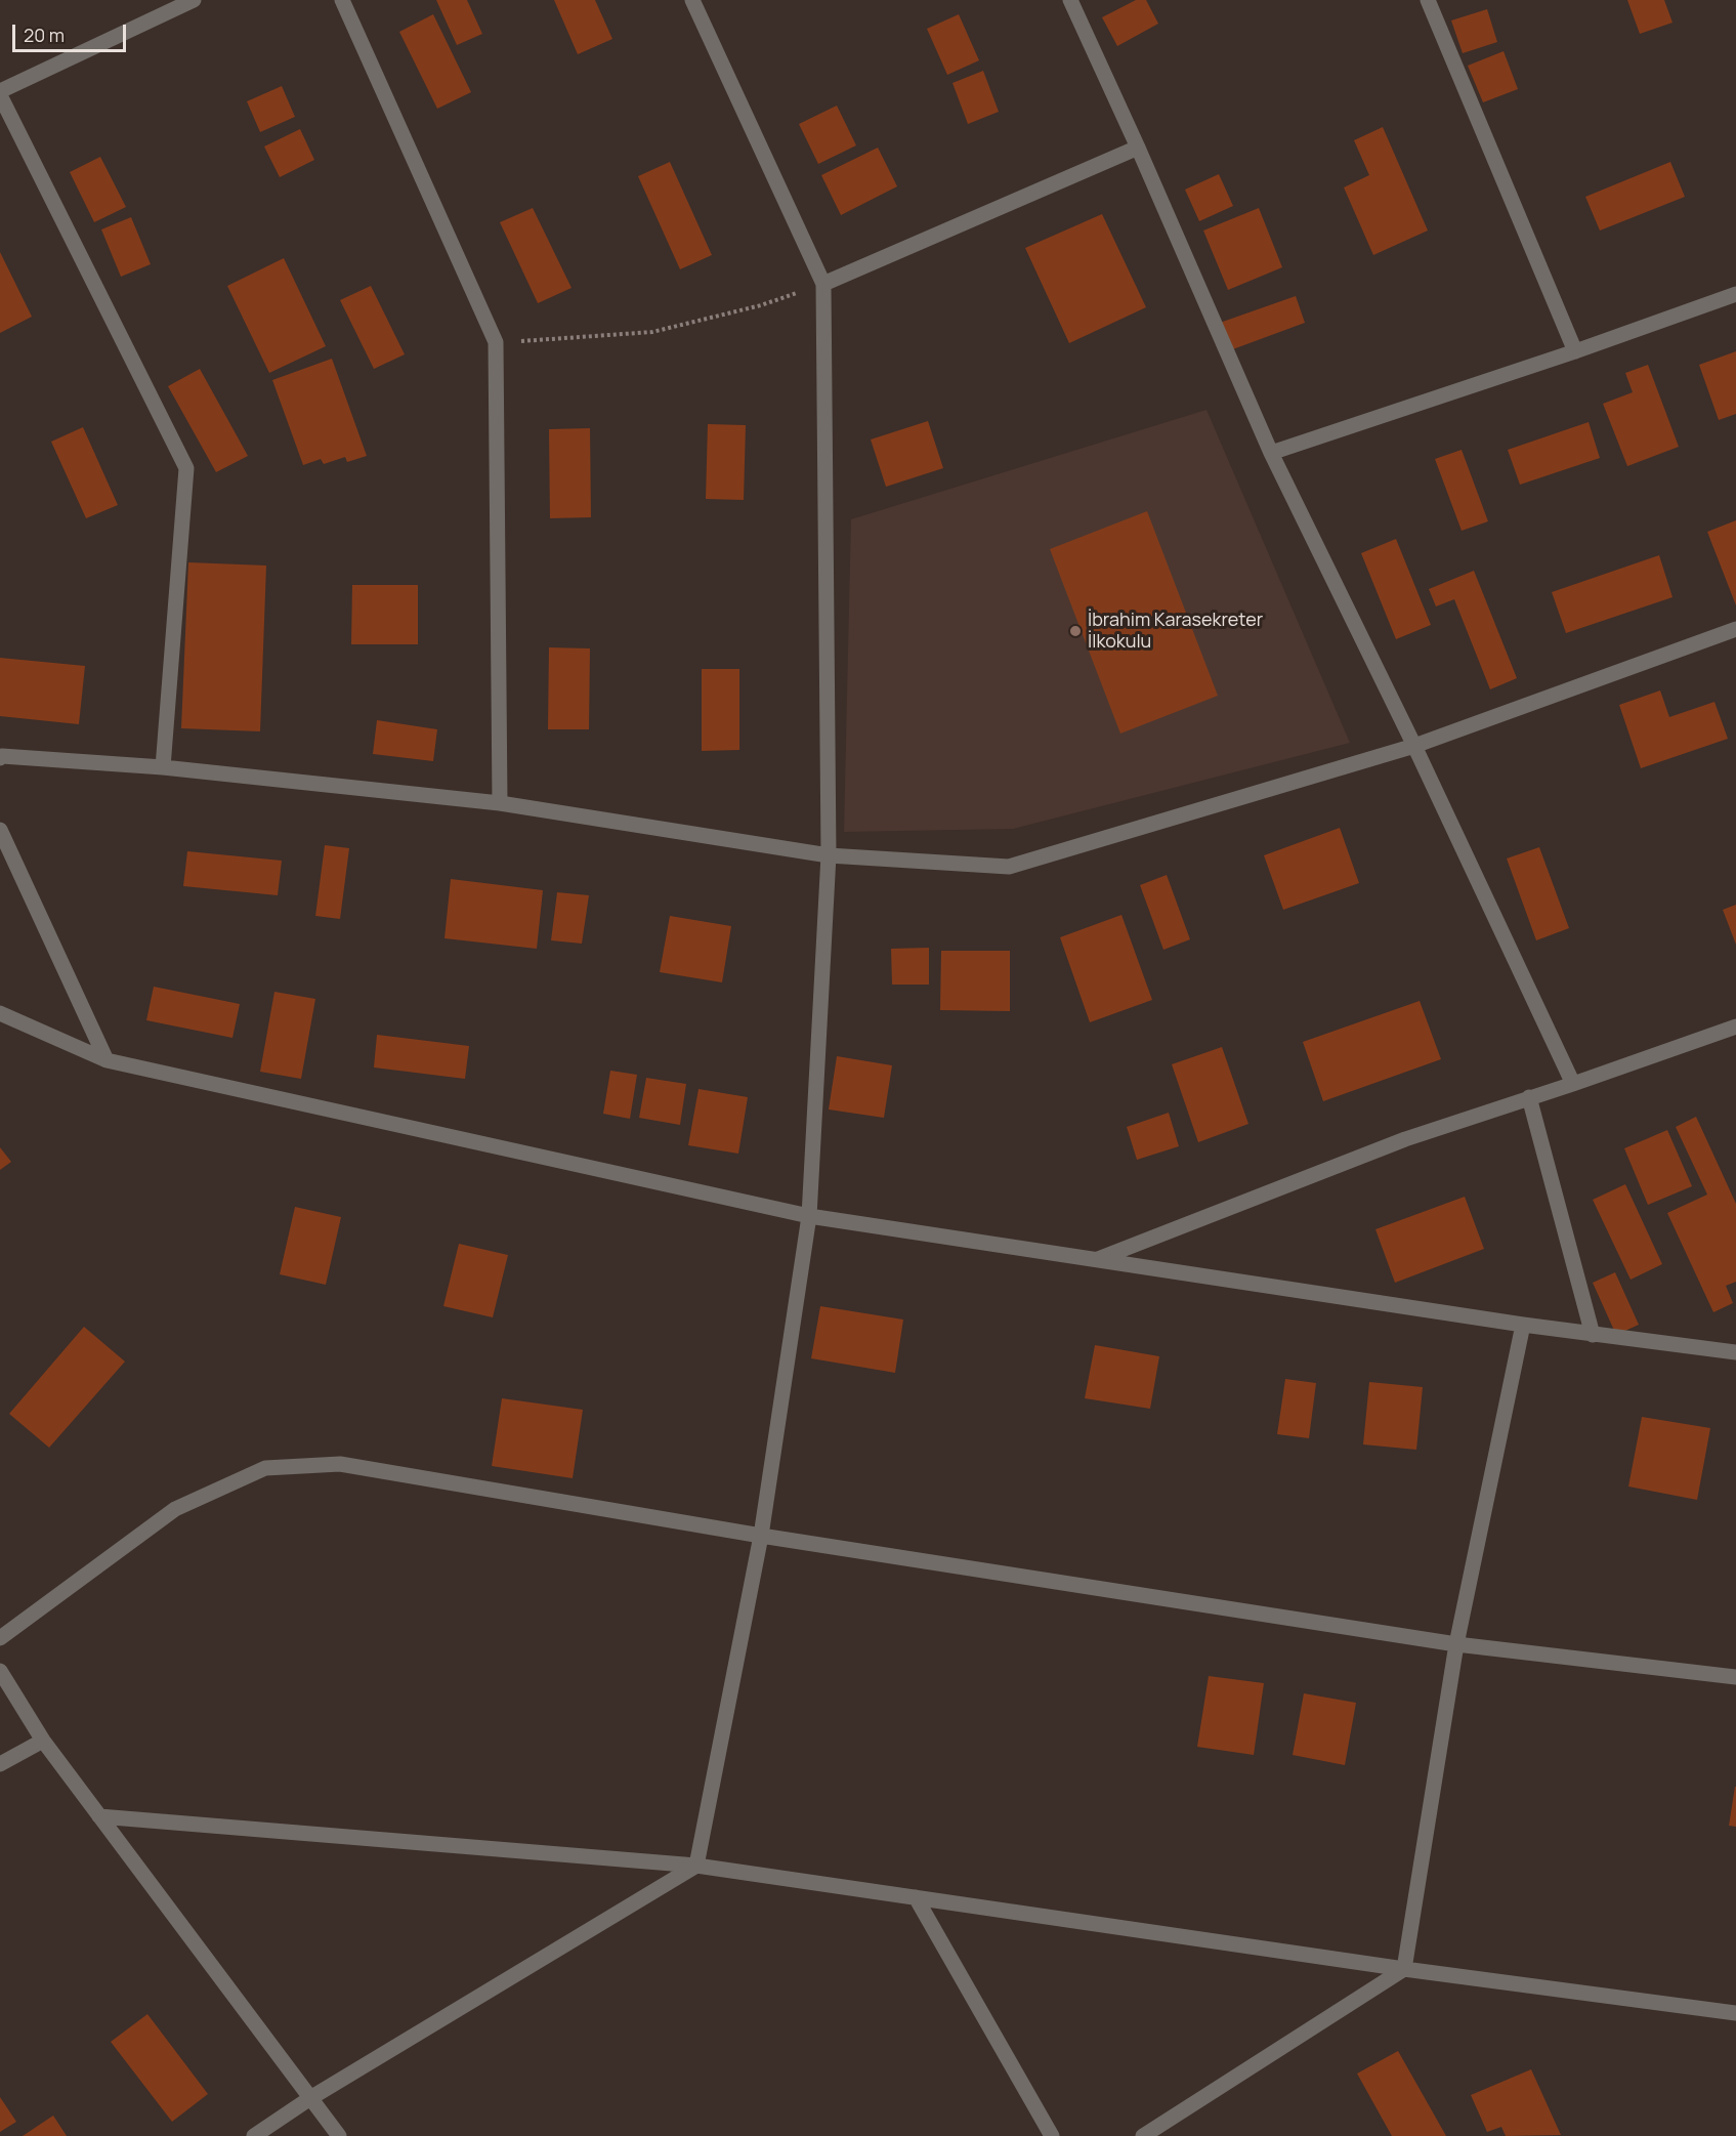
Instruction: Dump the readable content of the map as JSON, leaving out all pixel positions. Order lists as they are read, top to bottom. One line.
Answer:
{"places":["İbrahim Karasekreter İlkokulu"],"scale_bar":"20 m"}
